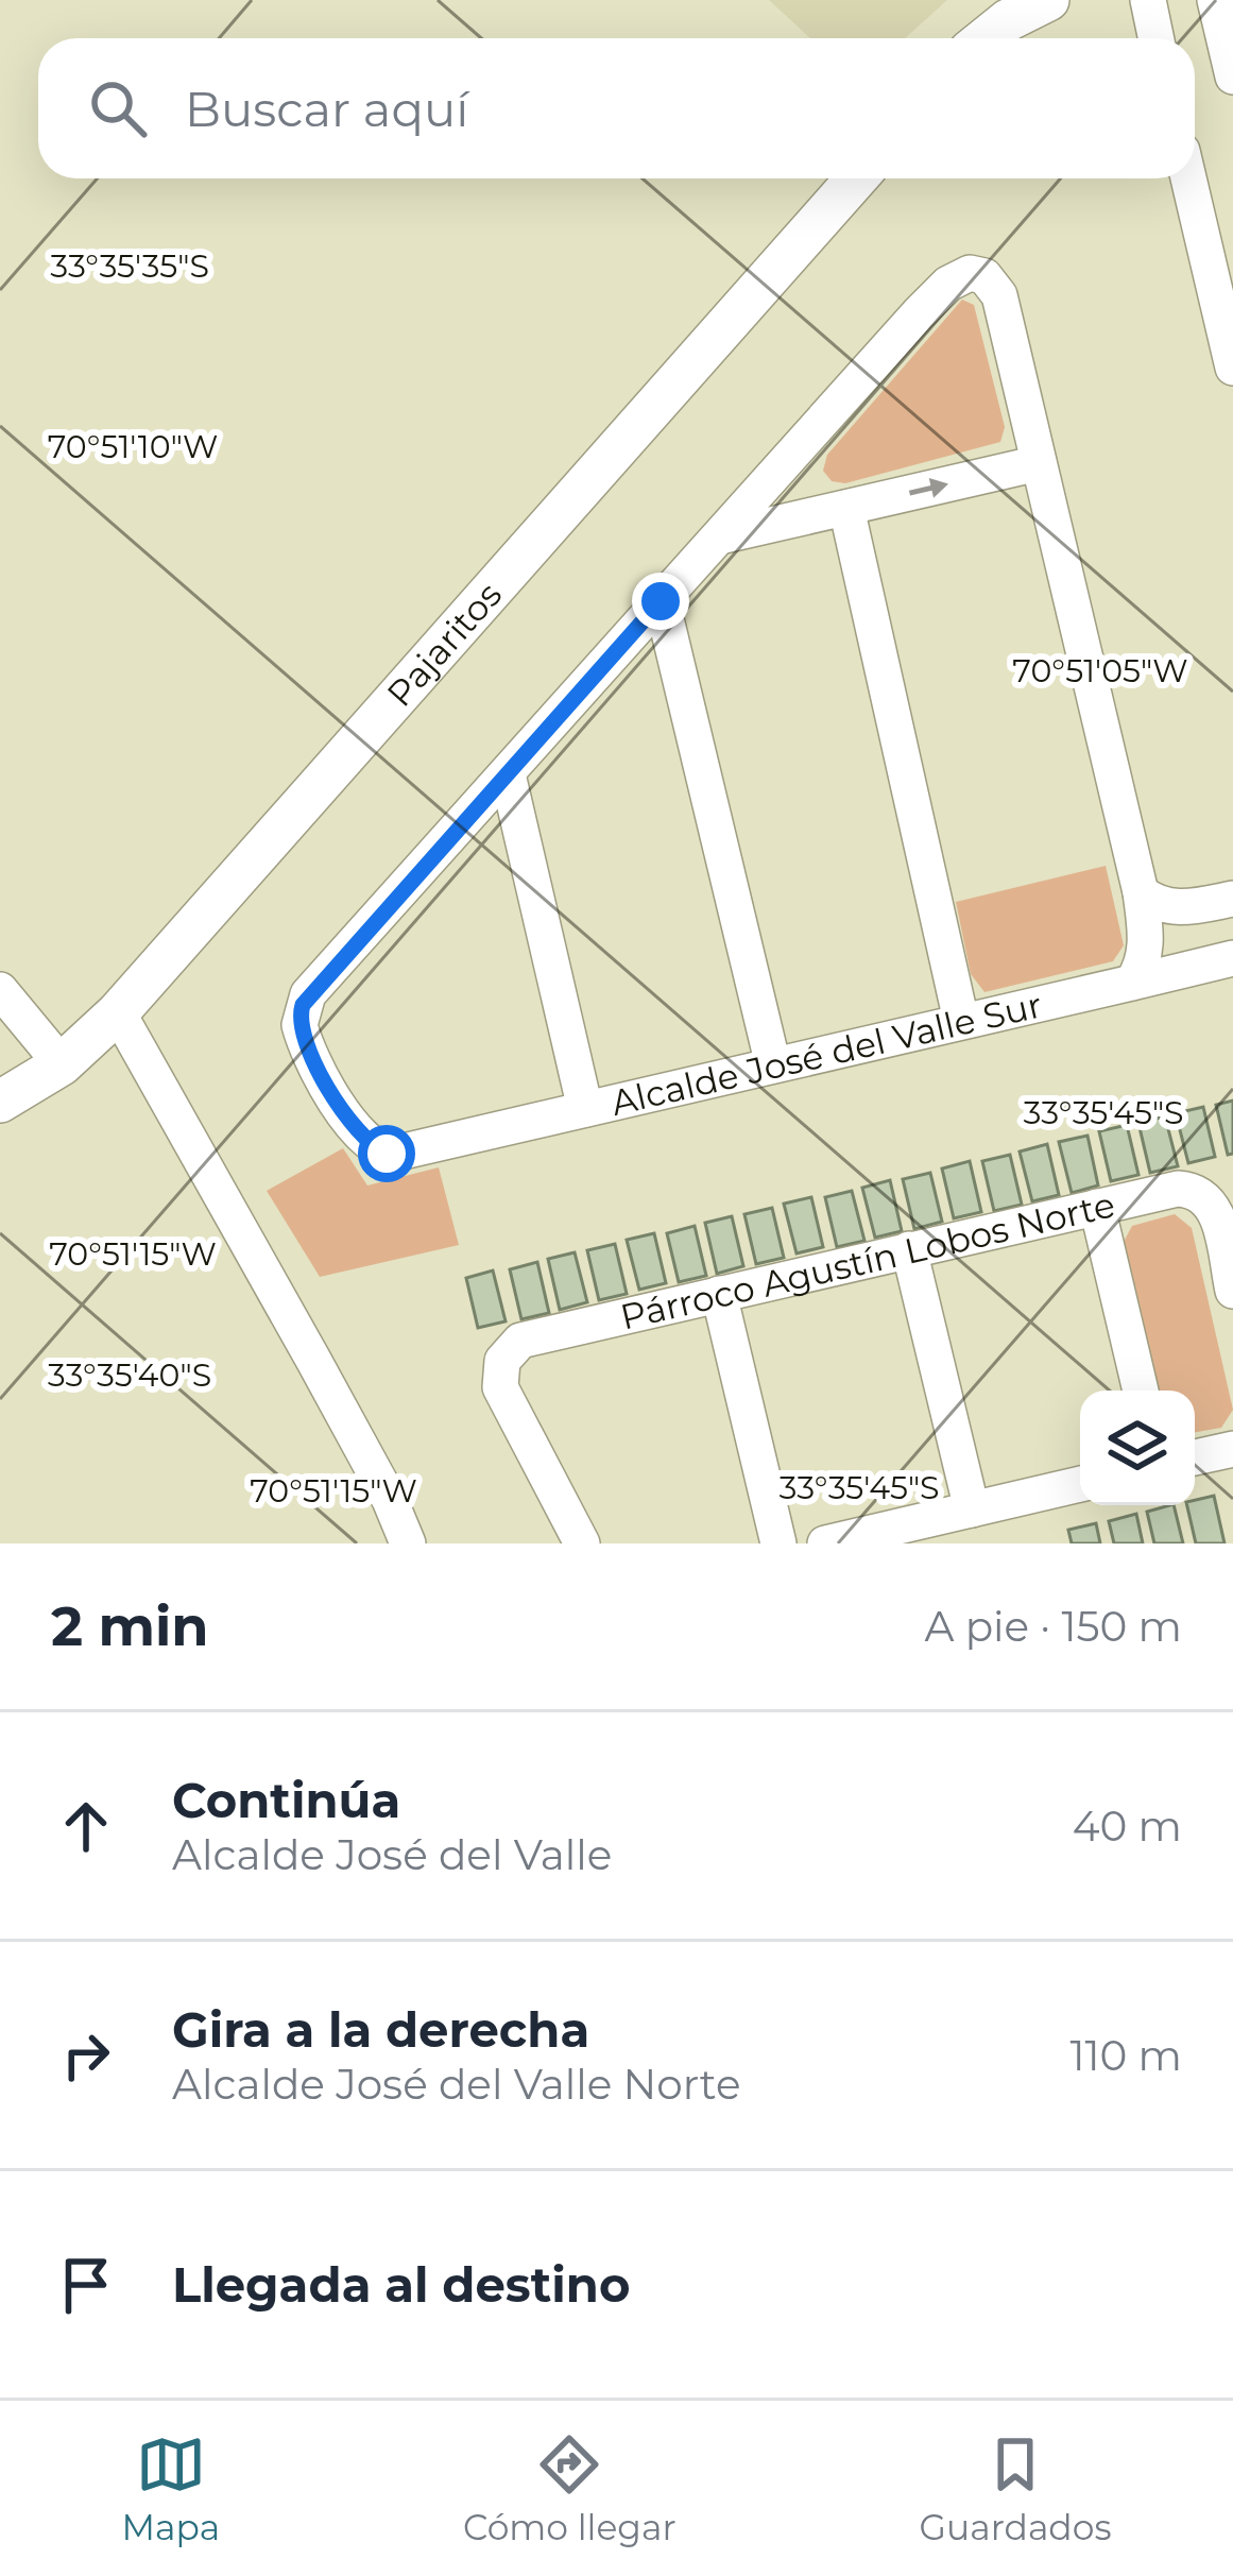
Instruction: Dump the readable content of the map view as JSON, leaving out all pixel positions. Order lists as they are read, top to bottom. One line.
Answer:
{"streets":{"street":["Pajaritos","Alcalde José del Valle Sur","Párroco Agustín Lobos Norte"]},"page":{"search":"Buscar aquí","heading":["2 min","A pie · 150 m"],"list":[["Continúa","Alcalde José del Valle","40 m"],["Gira a la derecha","Alcalde José del Valle Norte","110 m"],"Llegada al destino"],"nav":["Mapa","Cómo llegar","Guardados"]},"coordinates":["33°35'35\"S","70°51'10\"W","70°51'05\"W","33°35'45\"S","70°51'15\"W","33°35'40\"S"]}
